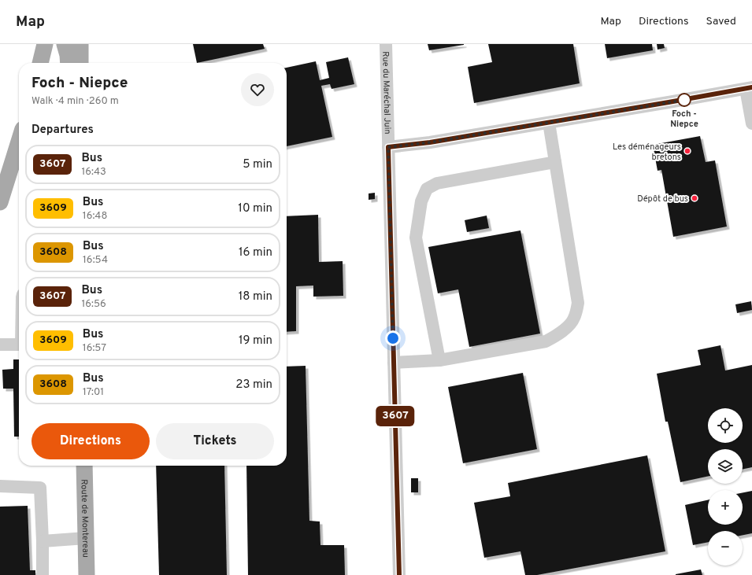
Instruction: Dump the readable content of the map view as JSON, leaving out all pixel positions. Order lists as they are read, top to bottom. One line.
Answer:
{"streets":{"main road":["Route de Montereau"],"street":["Rue du Maréchal Juin"]},"places":["Foch - Niepce","Les déménageurs bretons","Dépôt de bus"],"lines":["bus line 3607"],"page":{"header":"Map","nav":["Map","Directions","Saved"],"on_map":"3607","heading":[["Foch - Niepce","Walk · 4 min · 260 m"],"Departures"],"list":[{"mark":"3607","name":"Bus","note":"16:43","value":"5 min"},{"mark":"3609","name":"Bus","note":"16:48","value":"10 min"},{"mark":"3608","name":"Bus","note":"16:54","value":"16 min"},{"mark":"3607","name":"Bus","note":"16:56","value":"18 min"},{"mark":"3609","name":"Bus","note":"16:57","value":"19 min"},{"mark":"3608","name":"Bus","note":"17:01","value":"23 min"}],"map_buttons":["+","−"],"buttons":["Directions","Tickets"]}}
